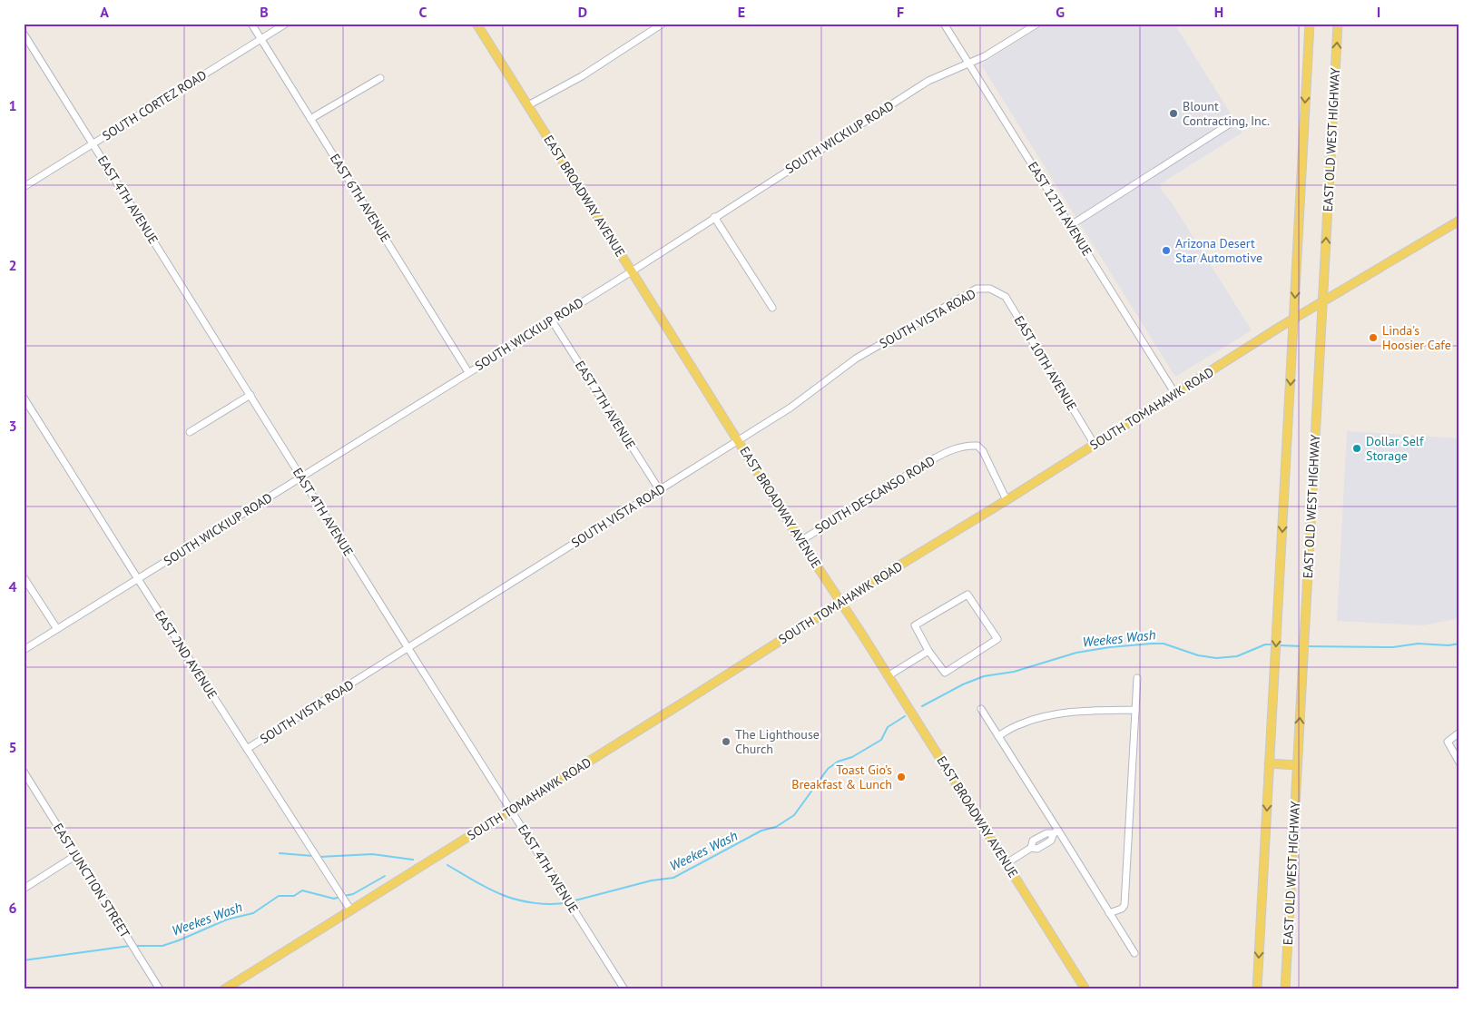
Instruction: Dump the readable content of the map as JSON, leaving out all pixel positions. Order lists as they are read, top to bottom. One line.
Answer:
{"streets":{"main road":["EAST OLD WEST HIGHWAY","EAST BROADWAY AVENUE","SOUTH TOMAHAWK ROAD"],"street":["SOUTH CORTEZ ROAD","SOUTH WICKIUP ROAD","EAST 6TH AVENUE","EAST 4TH AVENUE","EAST 12TH AVENUE","SOUTH VISTA ROAD","EAST 10TH AVENUE","EAST 7TH AVENUE","SOUTH DESCANSO ROAD","EAST 2ND AVENUE","EAST JUNCTION STREET"]},"crossings":[["SOUTH CORTEZ ROAD","EAST 6TH AVENUE"],["SOUTH CORTEZ ROAD","EAST 4TH AVENUE"],["SOUTH WICKIUP ROAD","EAST BROADWAY AVENUE"],["SOUTH WICKIUP ROAD","EAST 6TH AVENUE"],["SOUTH WICKIUP ROAD","EAST 4TH AVENUE"],["SOUTH WICKIUP ROAD","EAST 12TH AVENUE"],["SOUTH WICKIUP ROAD","EAST 7TH AVENUE"],["SOUTH WICKIUP ROAD","EAST 2ND AVENUE"],["EAST OLD WEST HIGHWAY","SOUTH TOMAHAWK ROAD"],["EAST BROADWAY AVENUE","SOUTH VISTA ROAD"],["EAST BROADWAY AVENUE","SOUTH TOMAHAWK ROAD"],["EAST BROADWAY AVENUE","SOUTH DESCANSO ROAD"],["EAST 4TH AVENUE","SOUTH VISTA ROAD"],["EAST 4TH AVENUE","SOUTH TOMAHAWK ROAD"],["EAST 12TH AVENUE","SOUTH TOMAHAWK ROAD"],["SOUTH VISTA ROAD","EAST 10TH AVENUE"],["SOUTH VISTA ROAD","EAST 7TH AVENUE"],["SOUTH VISTA ROAD","EAST 2ND AVENUE"],["EAST 10TH AVENUE","SOUTH TOMAHAWK ROAD"],["SOUTH TOMAHAWK ROAD","SOUTH DESCANSO ROAD"],["SOUTH TOMAHAWK ROAD","EAST 2ND AVENUE"]],"water":["Weekes Wash"],"places":["Blount Contracting, Inc.","Arizona Desert Star Automotive","Linda's Hoosier Cafe","Dollar Self Storage","The Lighthouse Church","Toast Gio’s Breakfast & Lunch"],"grid":{"columns":["A","B","C","D","E","F","G","H","I"],"rows":["1","2","3","4","5","6"]}}
